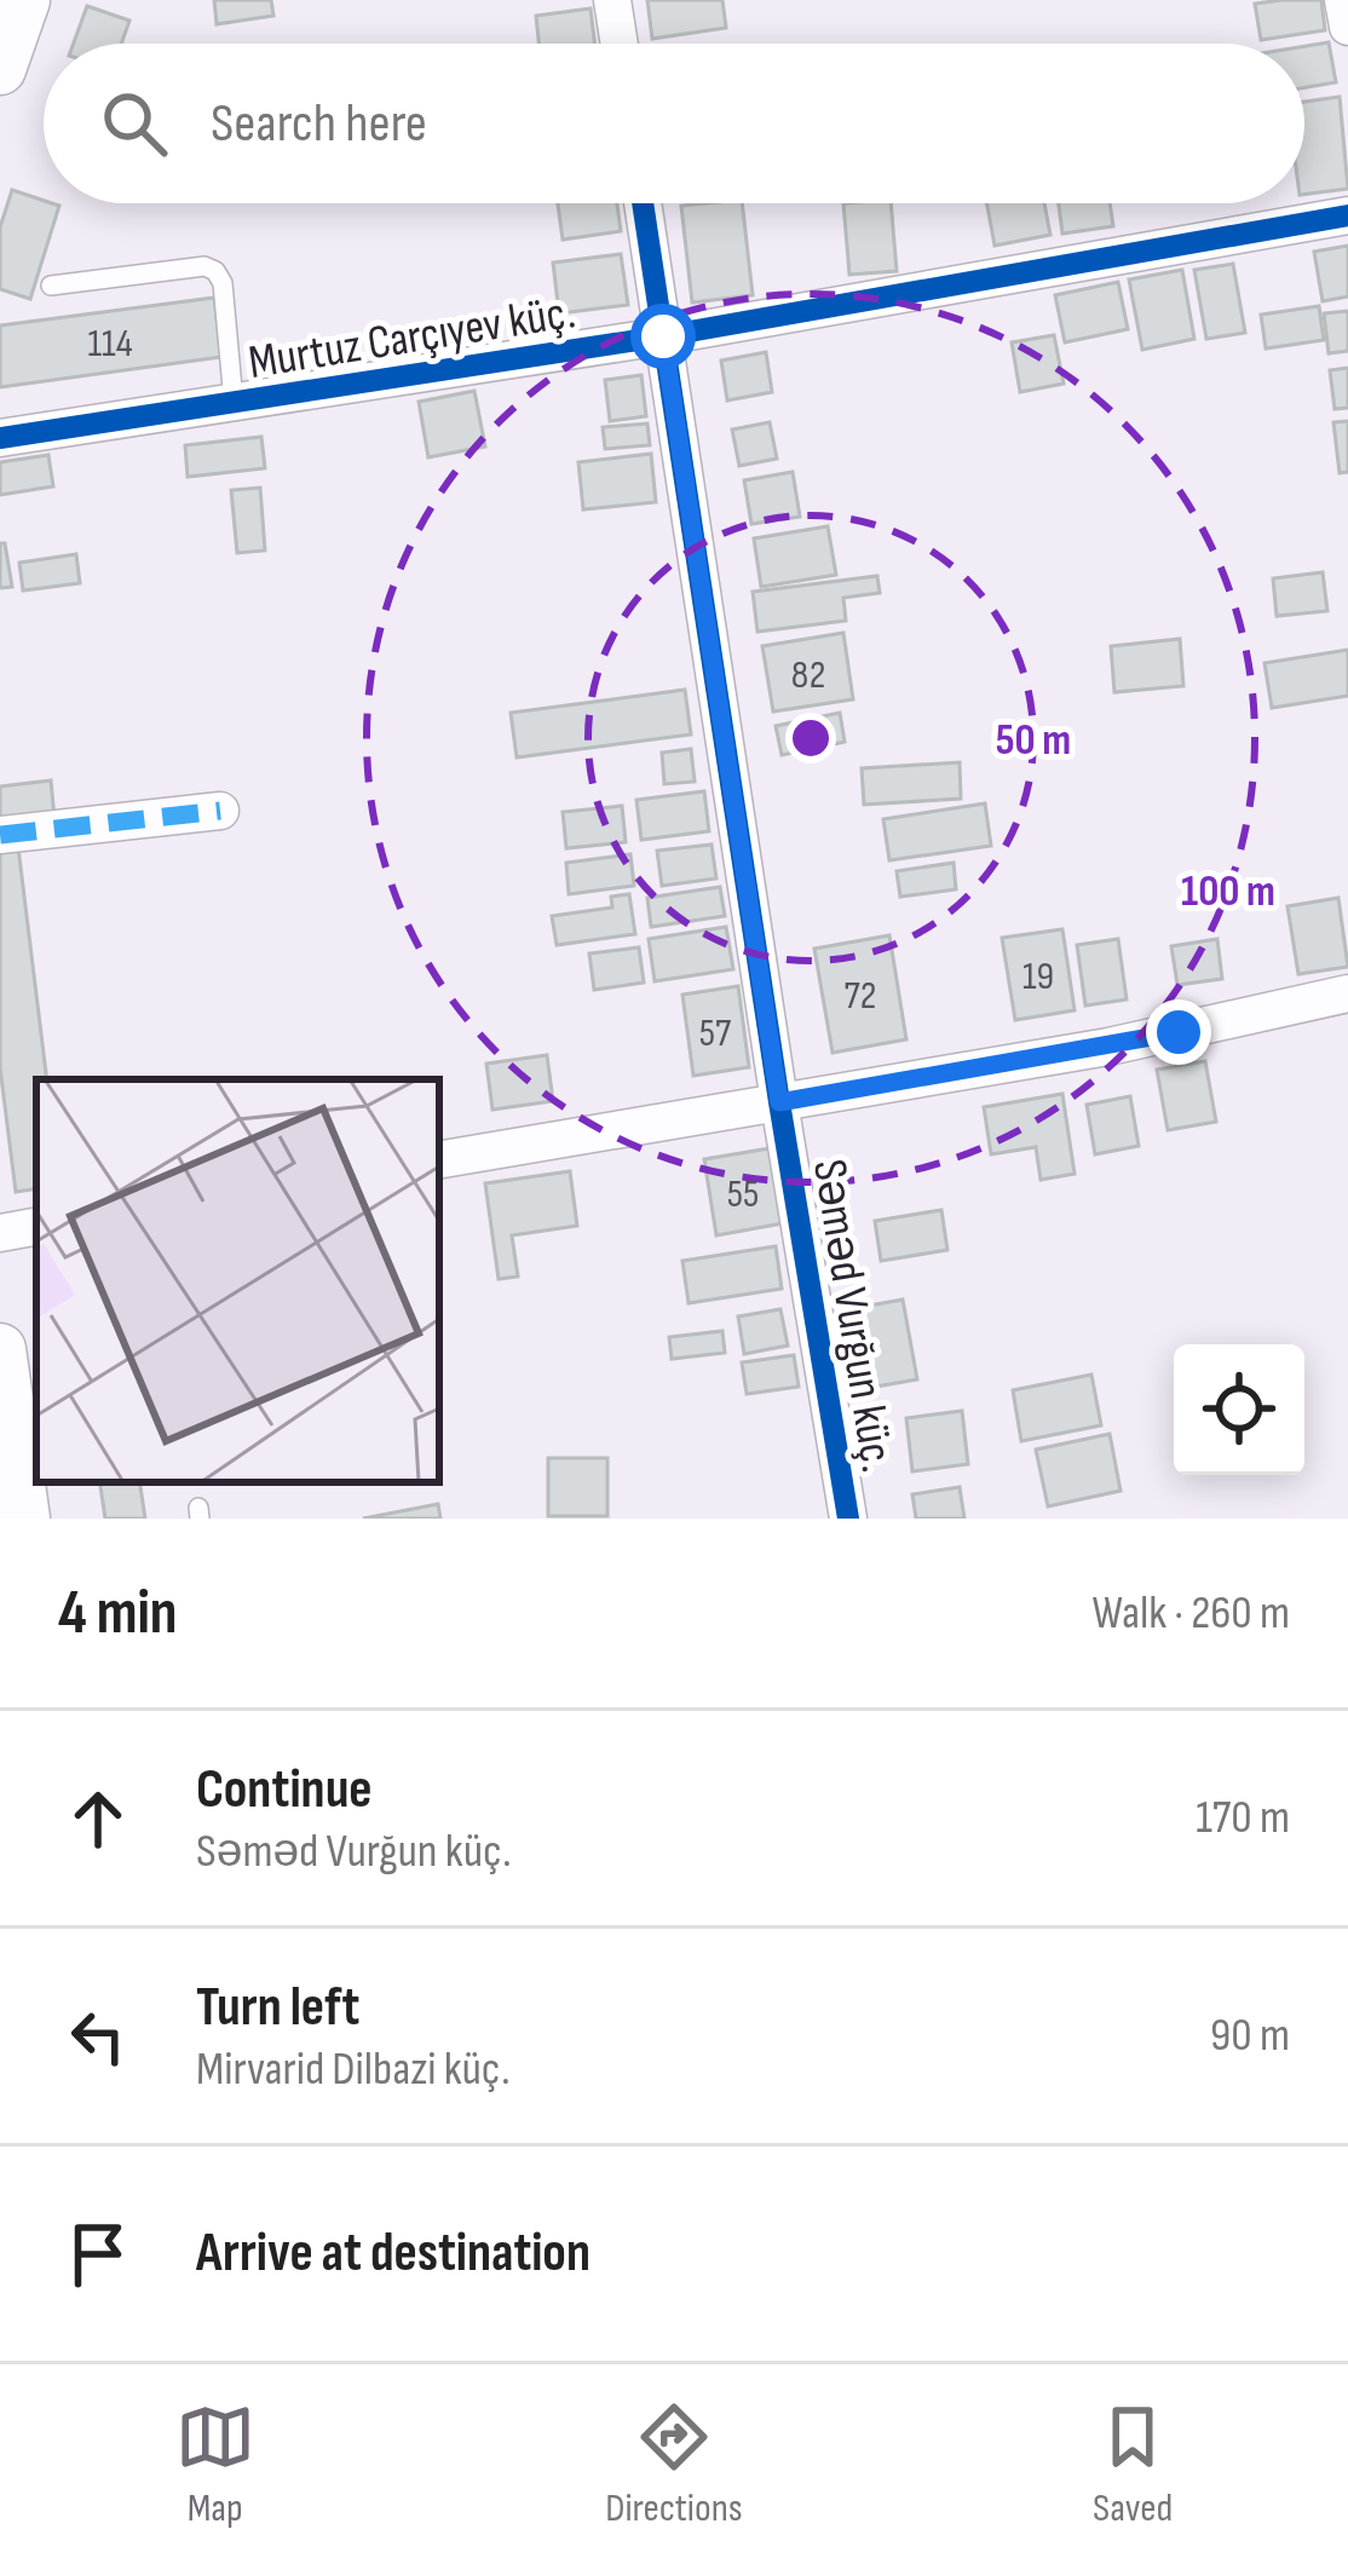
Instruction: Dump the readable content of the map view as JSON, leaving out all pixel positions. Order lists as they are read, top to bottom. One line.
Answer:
{"streets":{"street":["Murtuz Carçıyev küç.","Səməd Vurğun küç."]},"crossings":[["Murtuz Carçıyev küç.","Səməd Vurğun küç."]],"house_numbers":["114","82","19","72","57","55"],"page":{"search":"Search here","heading":["4 min","Walk · 260 m"],"list":[["Continue","Səməd Vurğun küç.","170 m"],["Turn left","Mirvarid Dilbazi küç.","90 m"],"Arrive at destination"],"nav":["Map","Directions","Saved"]},"rings":["50 m","100 m"]}
